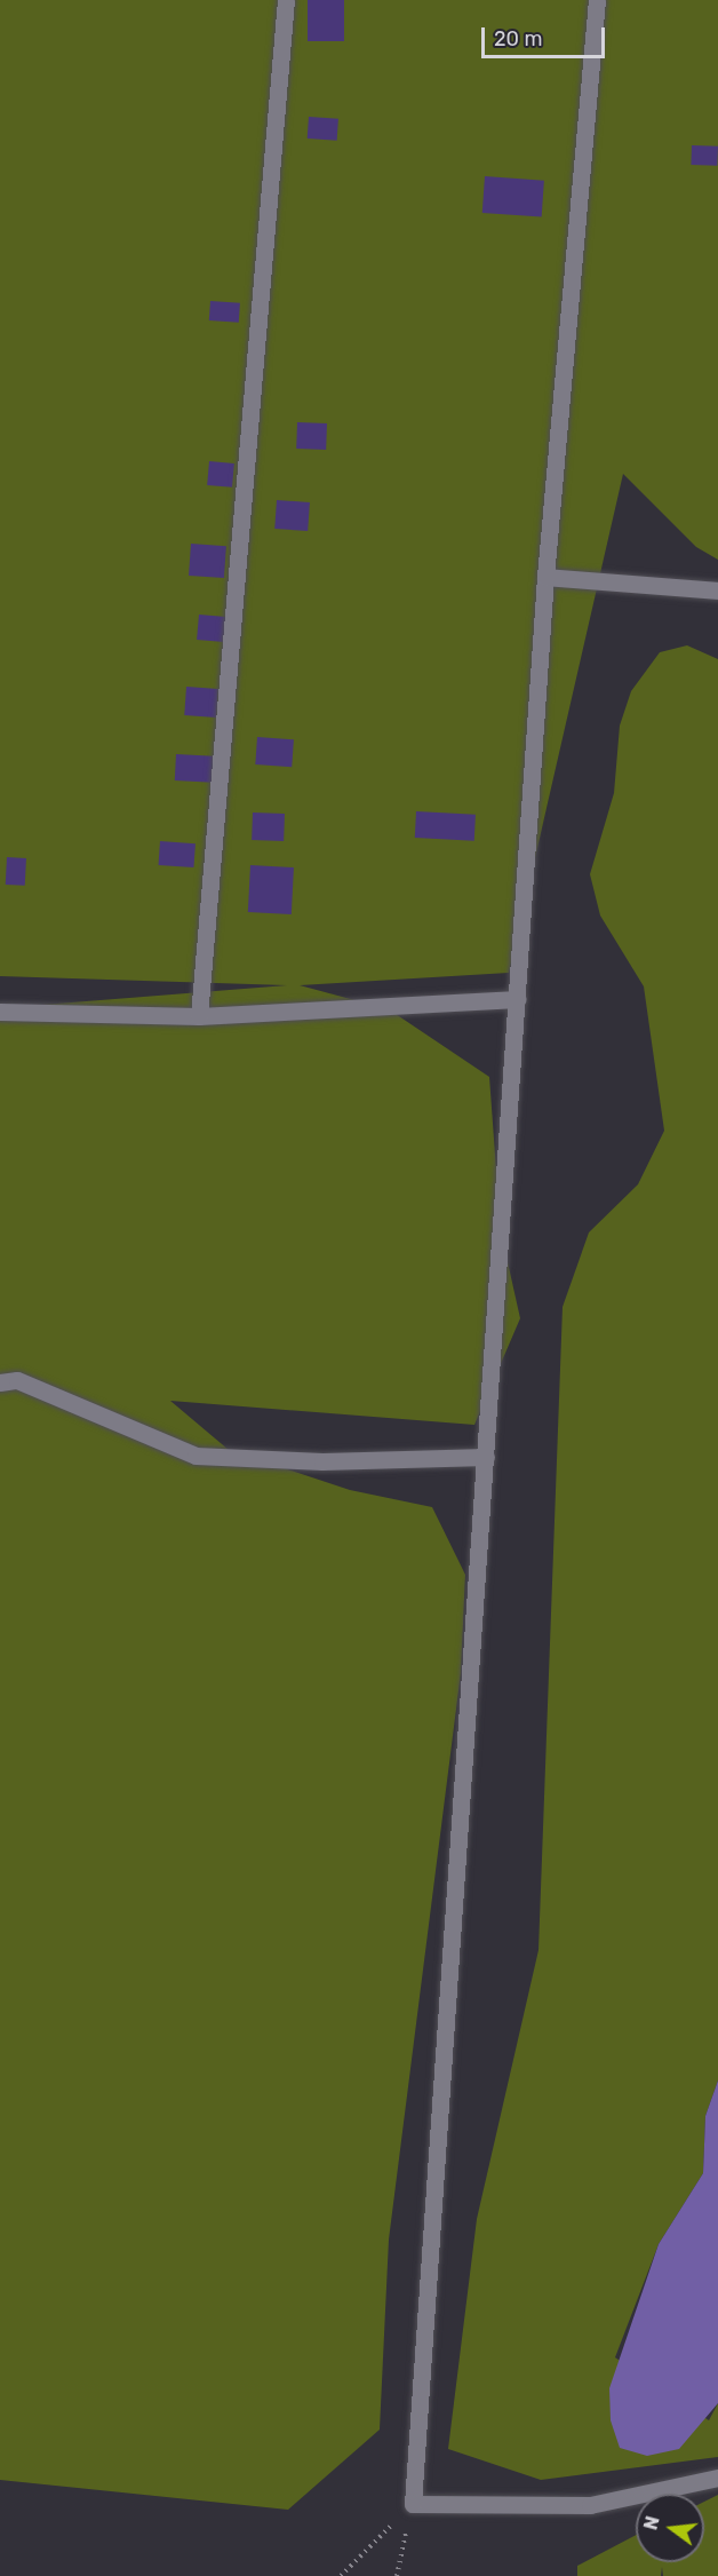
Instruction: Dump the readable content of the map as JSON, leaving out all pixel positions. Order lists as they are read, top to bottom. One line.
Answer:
{"scale_bar":"20 m","north":"left"}
